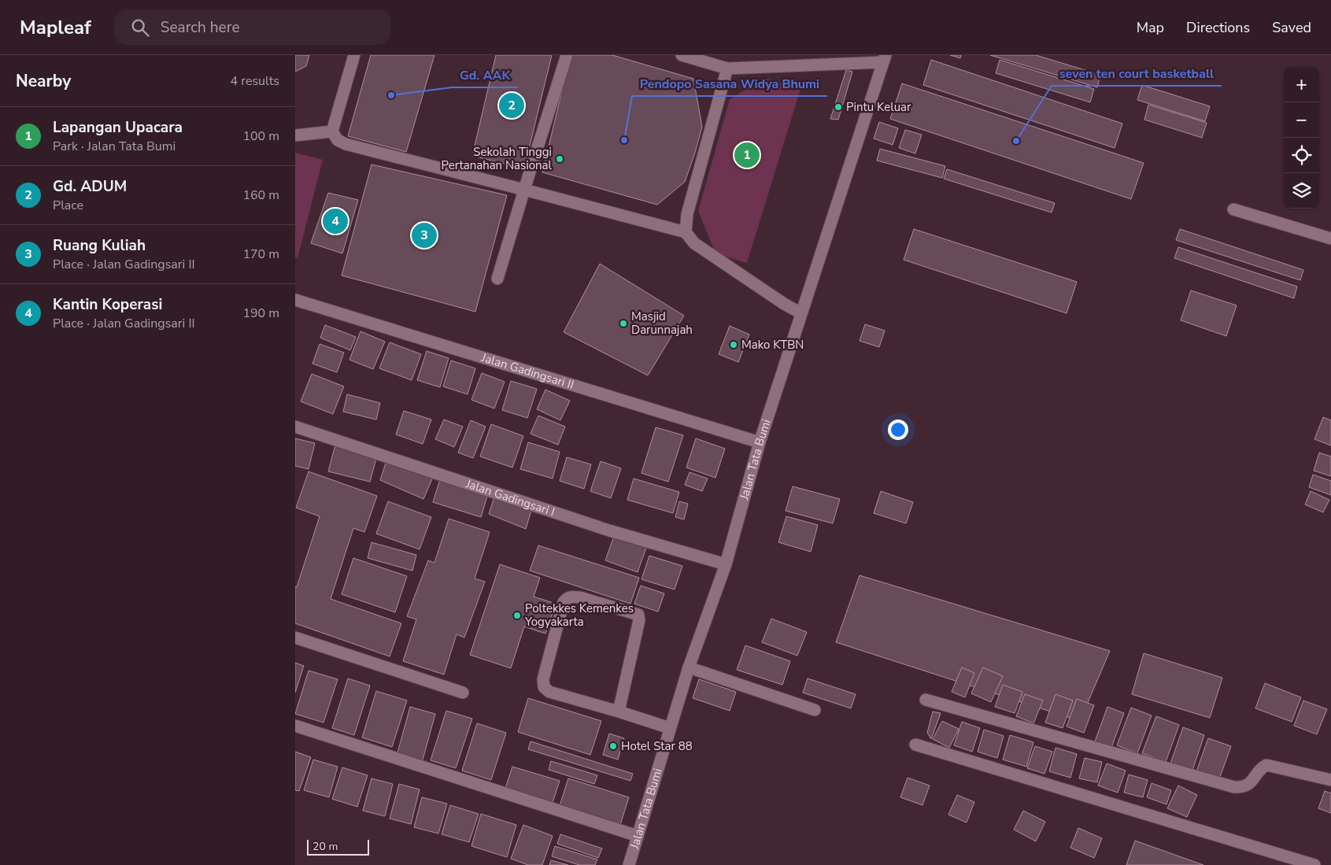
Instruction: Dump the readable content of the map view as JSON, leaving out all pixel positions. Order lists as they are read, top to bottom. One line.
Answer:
{"streets":{"street":["Jalan Gadingsari II","Jalan Tata Bumi","Jalan Gadingsari I"]},"crossings":[["Jalan Gadingsari II","Jalan Tata Bumi"],["Jalan Tata Bumi","Jalan Gadingsari I"]],"places":["Gd. AAK","Pintu Keluar","Pendopo Sasana Widya Bhumi","seven ten court basketball","Sekolah Tinggi Pertanahan Nasional","Masjid Darunnajah","Mako KTBN","Poltekkes Kemenkes Yogyakarta","Hotel Star 88"],"scale_bar":"20 m","page":{"header":"Mapleaf","search":"Search here","nav":["Map","Directions","Saved"],"heading":["Nearby","4 results"],"map_buttons":["+","−"],"pins":["2","1","4","3"],"list":[{"mark":"1","name":"Lapangan Upacara","note":"Park · Jalan Tata Bumi","value":"100 m"},{"mark":"2","name":"Gd. ADUM","note":"Place","value":"160 m"},{"mark":"3","name":"Ruang Kuliah","note":"Place · Jalan Gadingsari II","value":"170 m"},{"mark":"4","name":"Kantin Koperasi","note":"Place · Jalan Gadingsari II","value":"190 m"}],"scale":"20 m"}}
